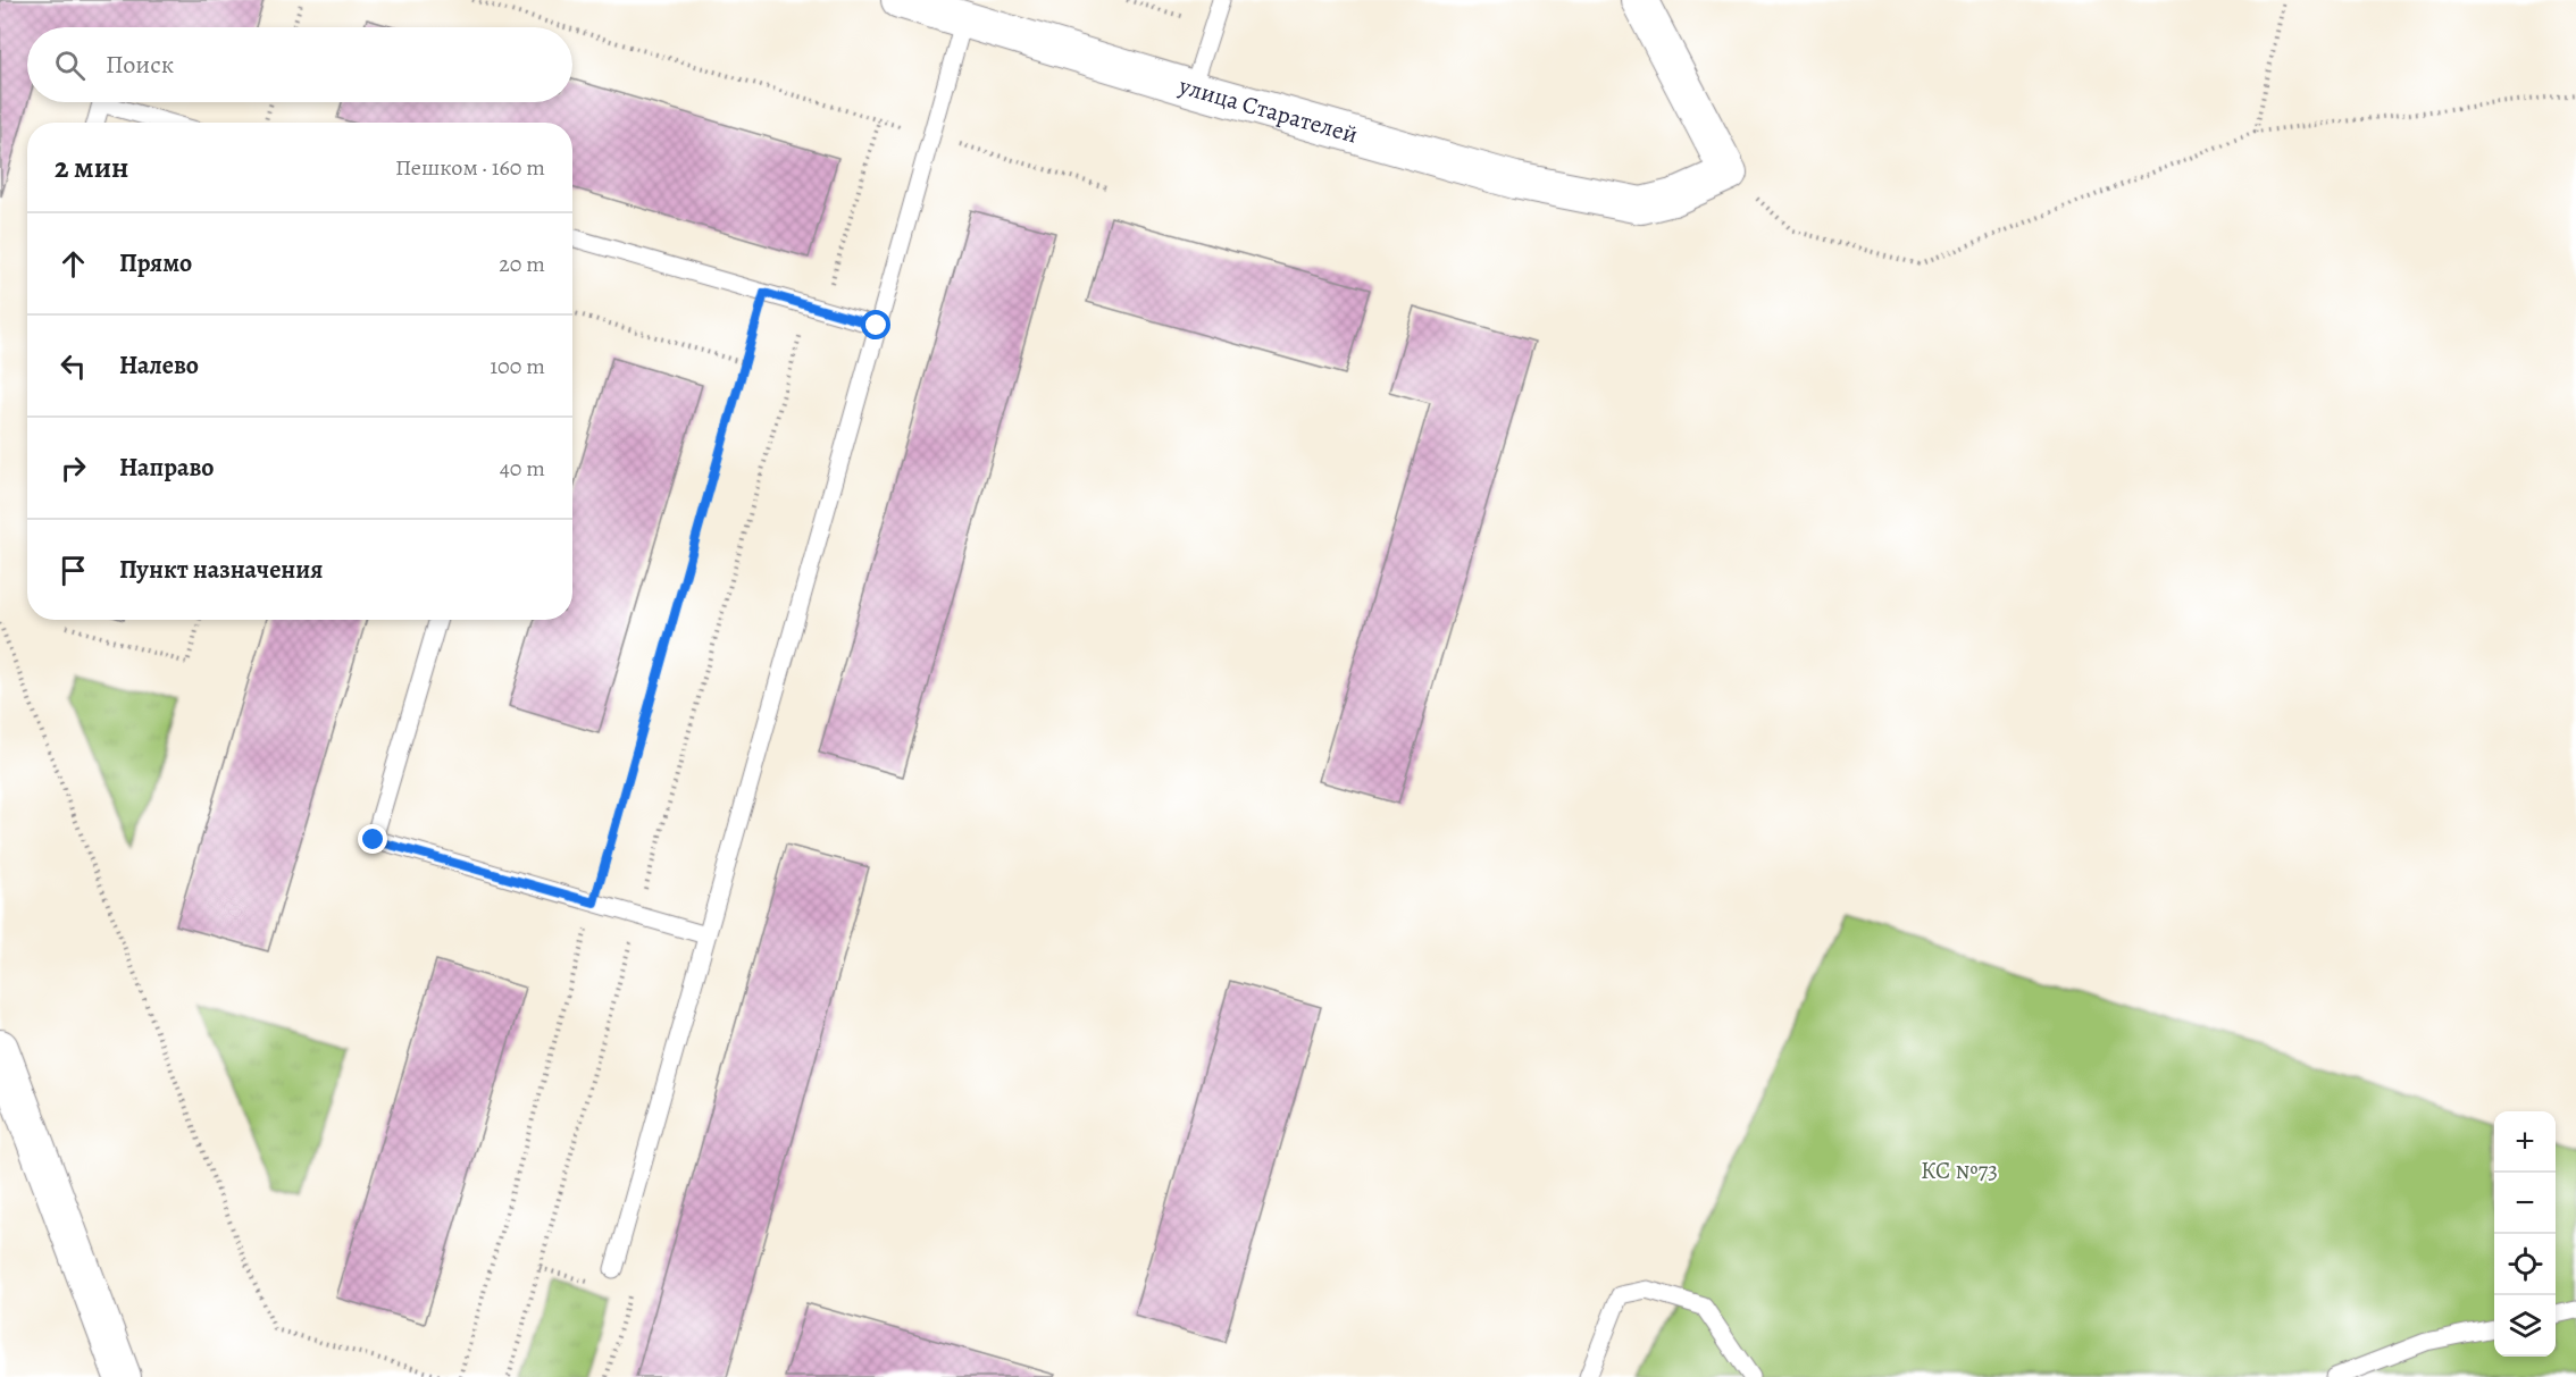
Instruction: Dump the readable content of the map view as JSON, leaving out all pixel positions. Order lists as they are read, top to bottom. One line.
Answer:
{"streets":{"street":["улица Старателей"]},"parks":["КС №73"],"page":{"search":"Поиск","heading":["2 мин","Пешком · 160 m"],"list":[["Прямо","20 m"],["Налево","100 m"],["Направо","40 m"],"Пункт назначения"],"map_buttons":["+","−"]}}
